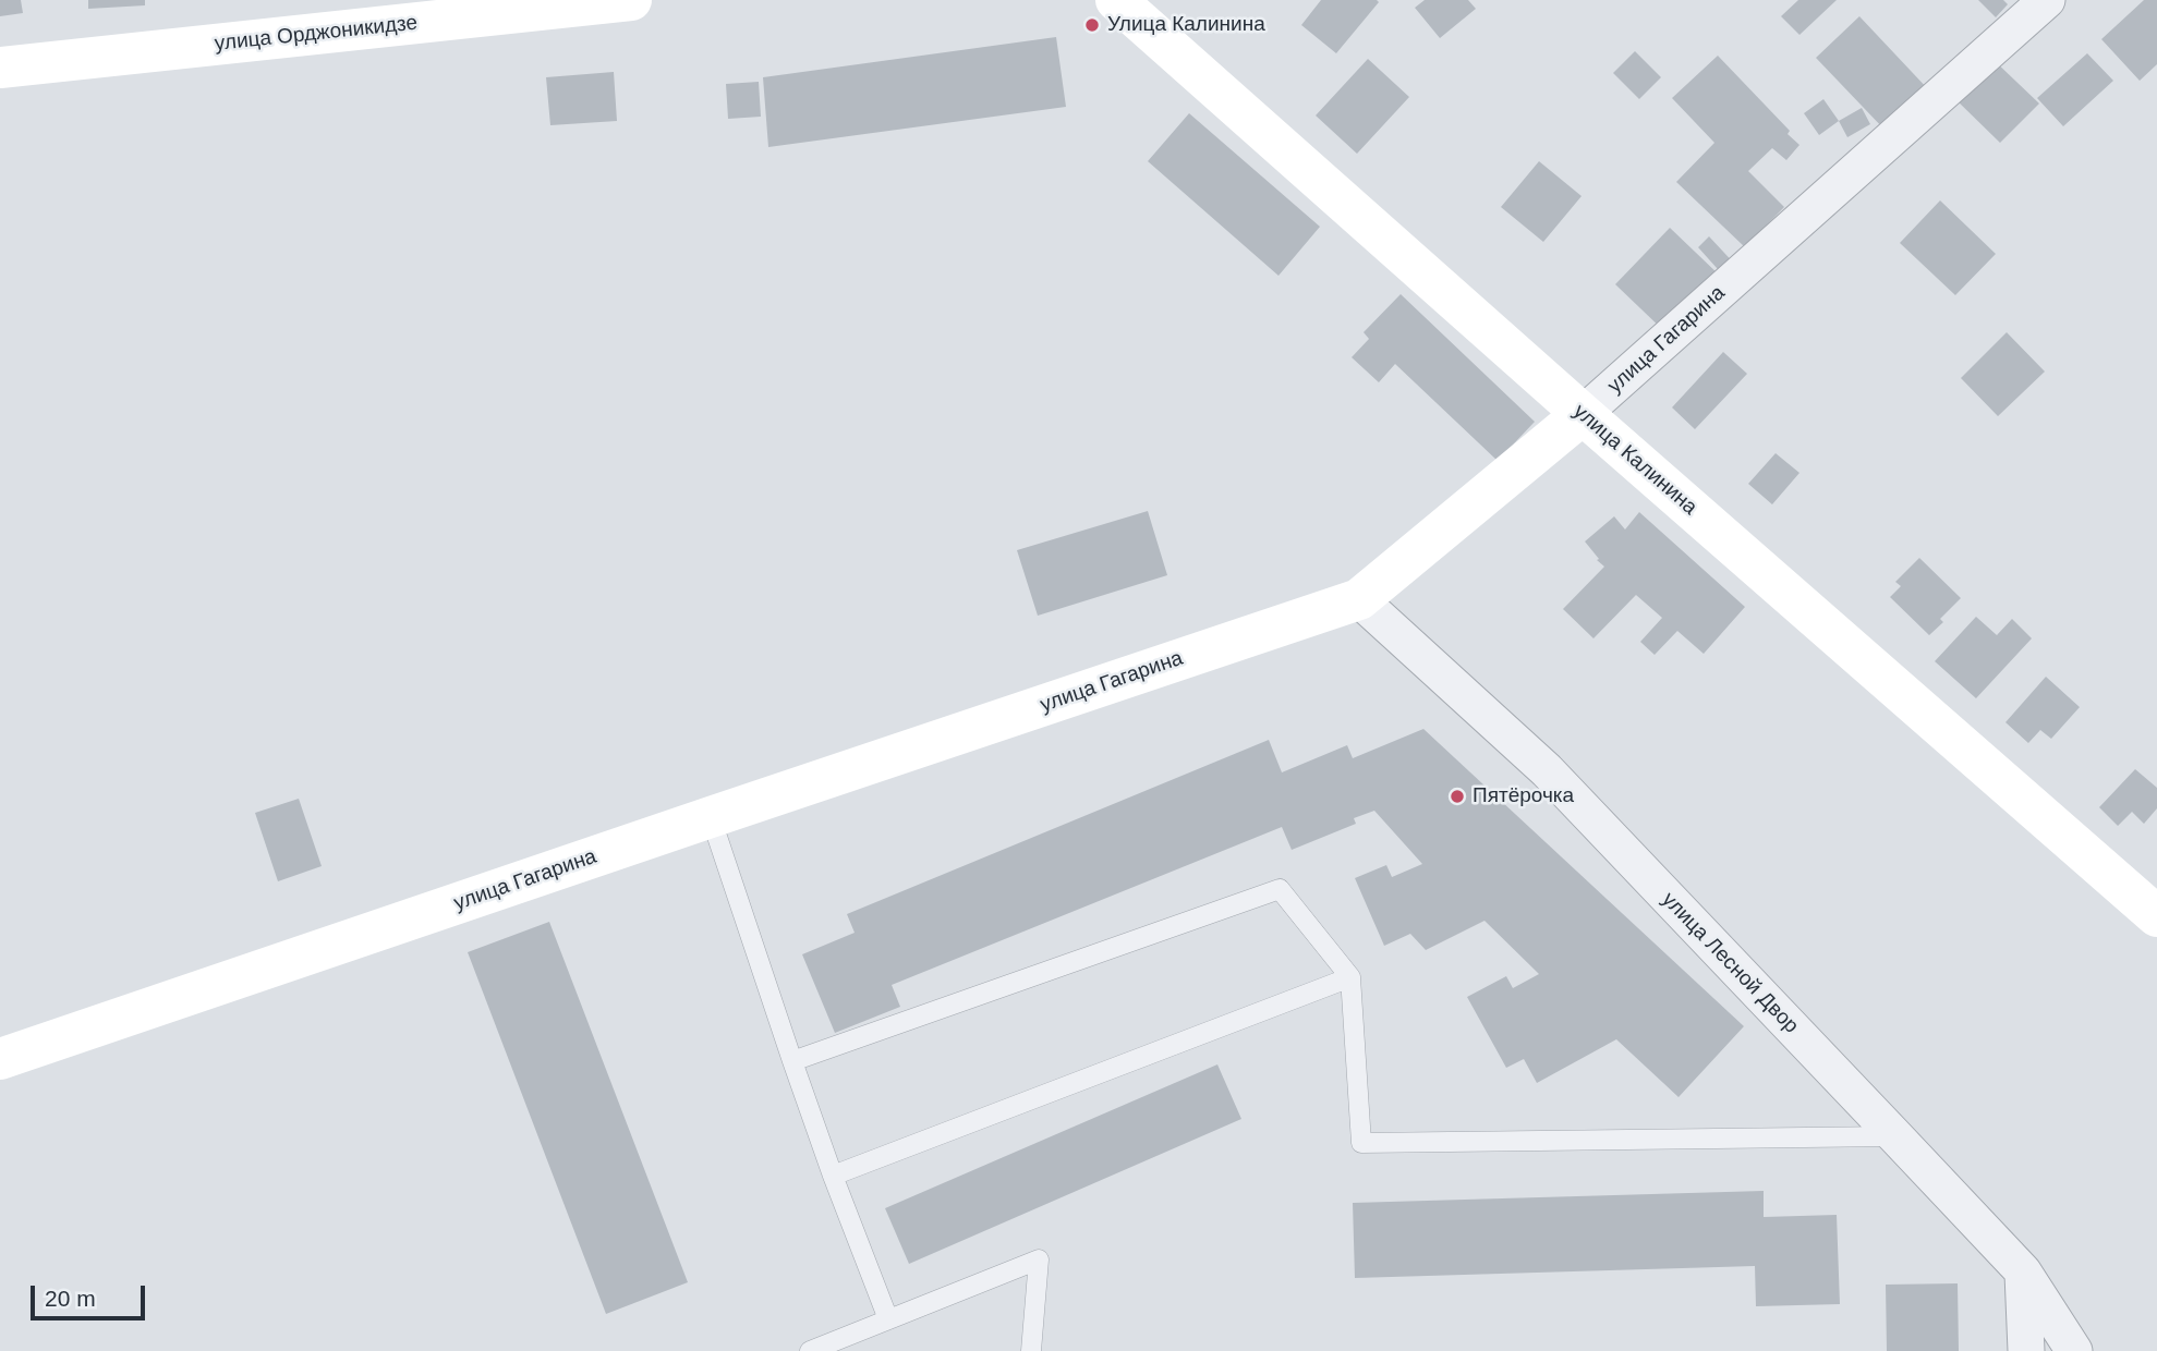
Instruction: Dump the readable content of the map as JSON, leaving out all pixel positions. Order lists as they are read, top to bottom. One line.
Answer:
{"streets":{"street":["улица Орджоникидзе","улица Гагарина","улица Калинина","улица Лесной Двор"]},"crossings":[["улица Гагарина","улица Калинина"],["улица Гагарина","улица Лесной Двор"]],"places":["Улица Калинина","Пятёрочка"],"scale_bar":"20 m"}
